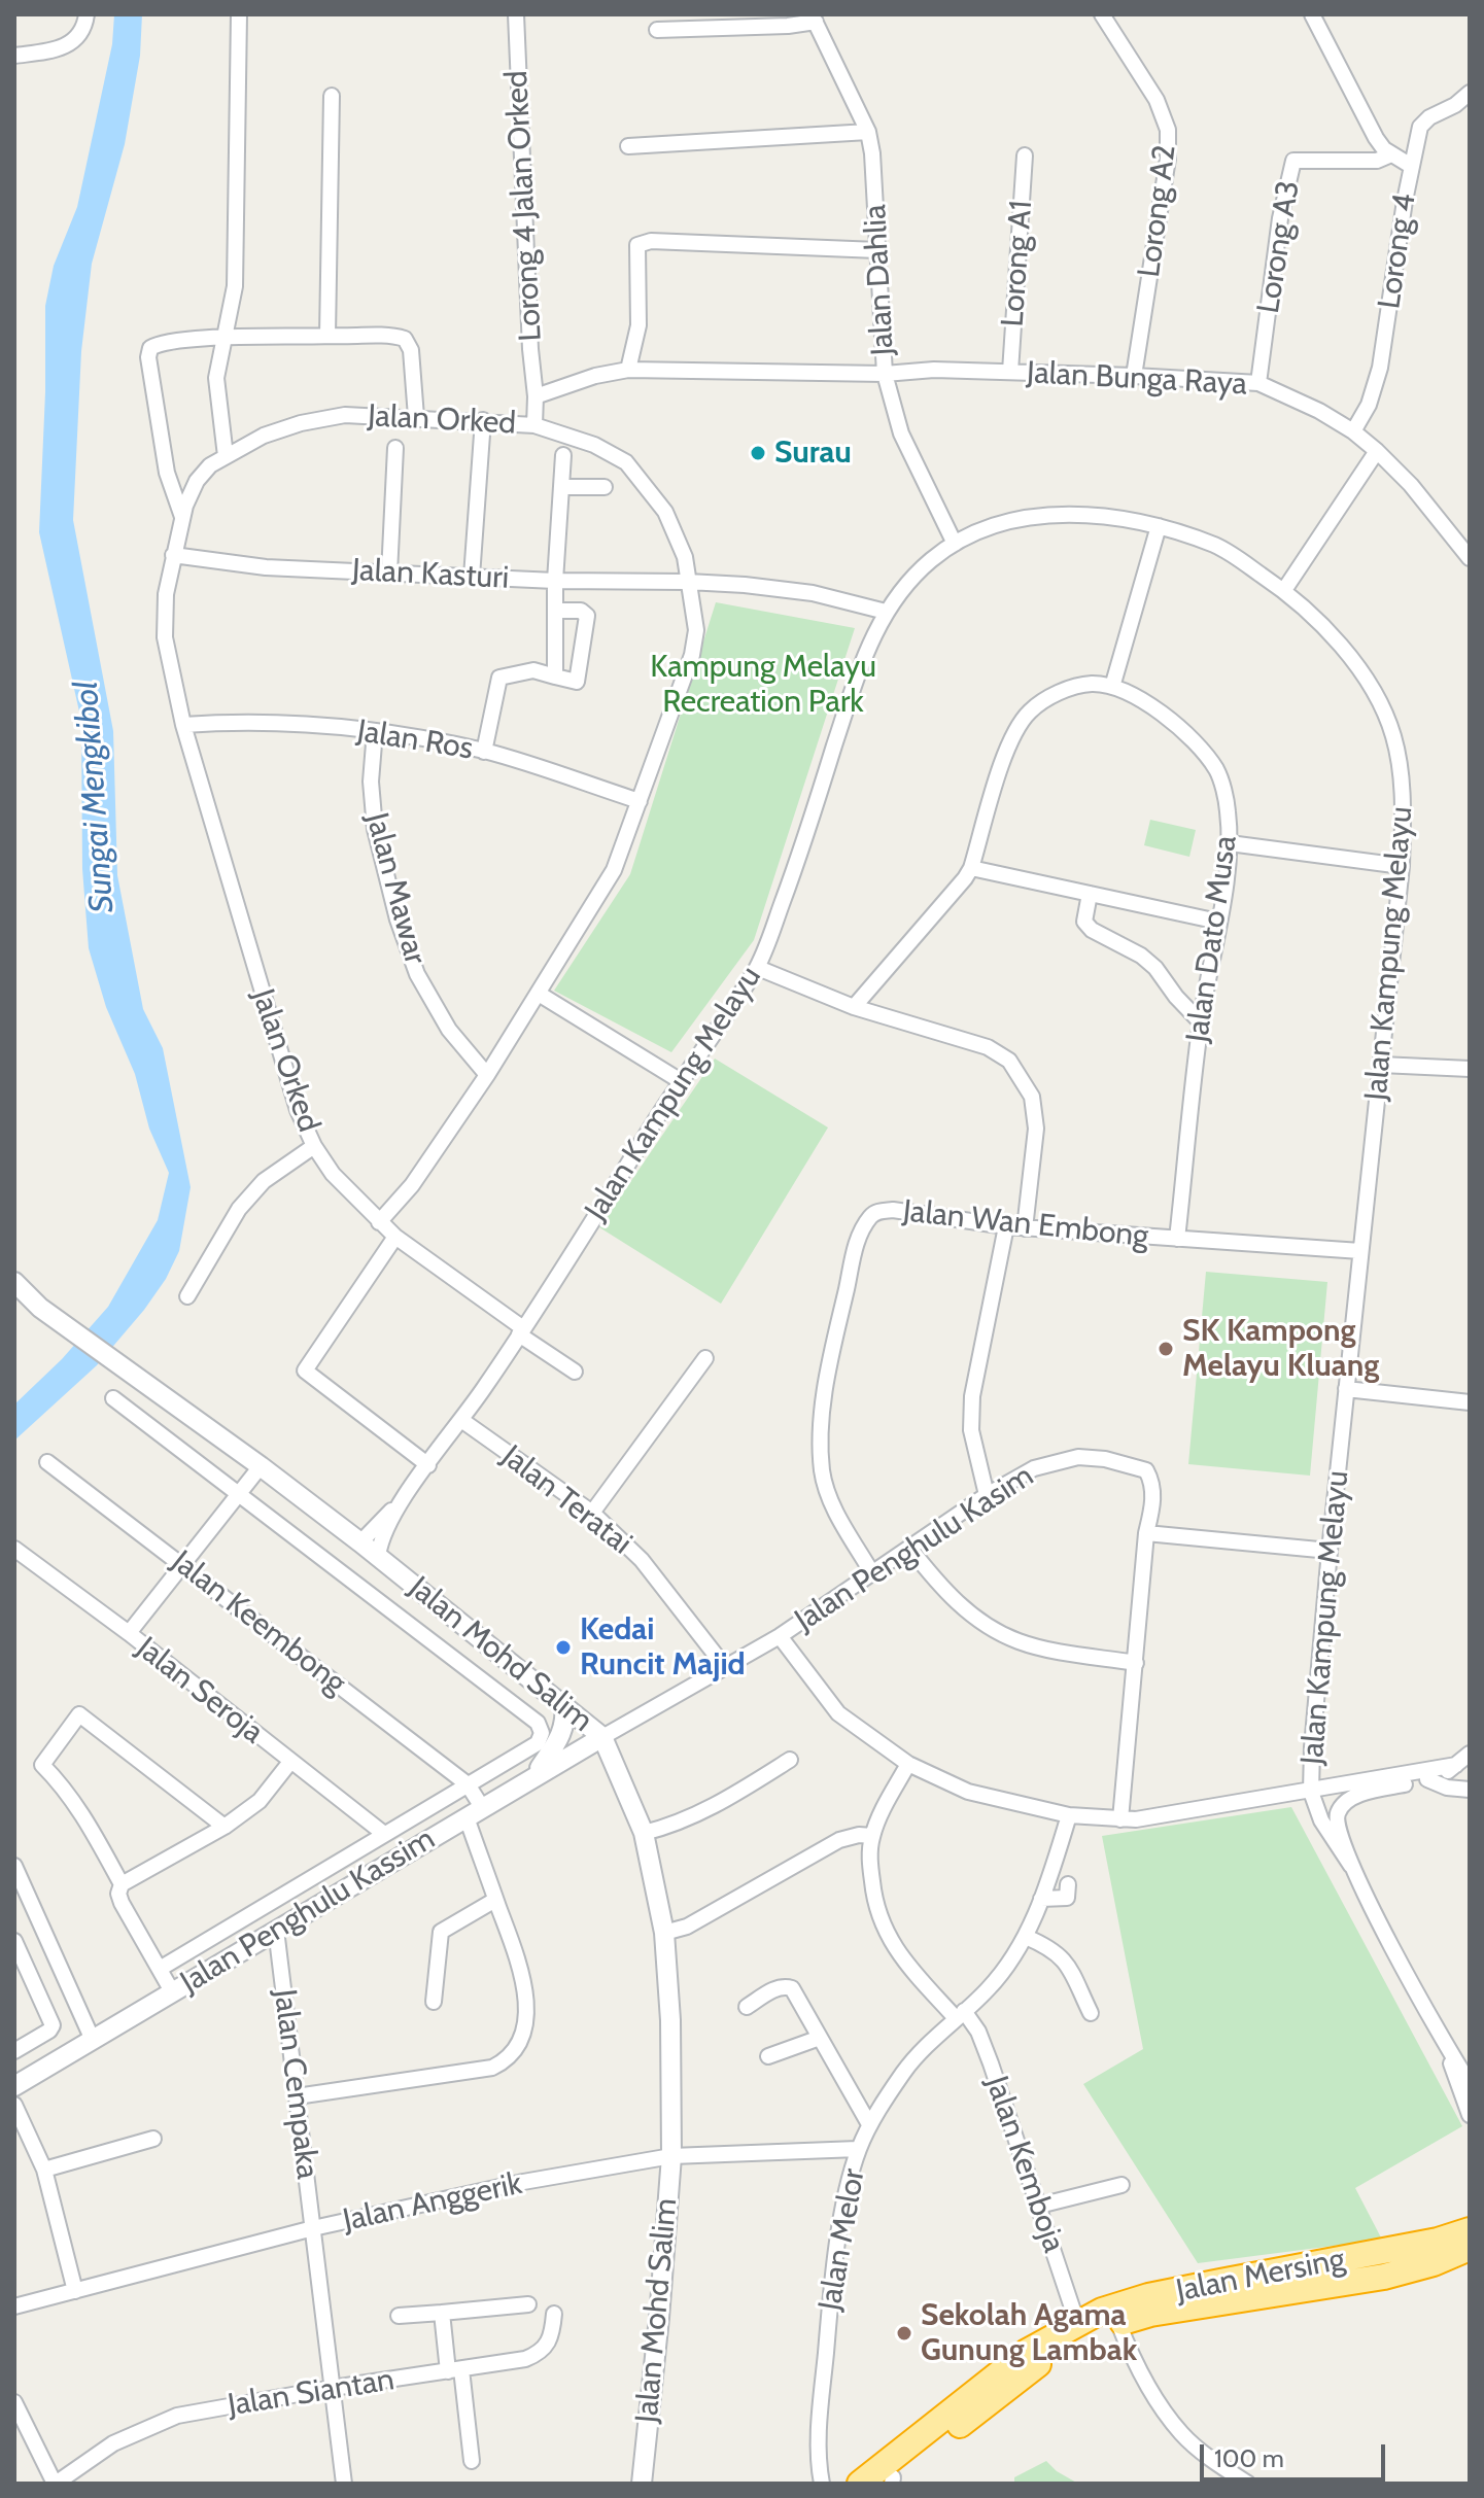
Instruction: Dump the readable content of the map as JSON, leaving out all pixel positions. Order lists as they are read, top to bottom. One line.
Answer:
{"streets":{"highway":["Jalan Mersing"],"street":["Lorong 4 Jalan Orked","Lorong A2","Lorong A3","Lorong 4","Lorong A1","Jalan Dahlia","Jalan Bunga Raya","Jalan Orked","Jalan Kasturi","Jalan Ros","Jalan Mawar","Jalan Dato Musa","Jalan Kampung Melayu","Jalan Wan Embong","Jalan Teratai","Jalan Penghulu Kasim","Jalan Keembong","Jalan Mohd Salim","Jalan Seroja","Jalan Penghulu Kassim","Jalan Cempaka","Jalan Kemboja","Jalan Anggerik","Jalan Melor","Jalan Siantan"]},"crossings":[["Lorong 4 Jalan Orked","Jalan Bunga Raya"],["Lorong 4 Jalan Orked","Jalan Orked"],["Lorong A2","Jalan Bunga Raya"],["Lorong A3","Jalan Bunga Raya"],["Lorong 4","Jalan Bunga Raya"],["Lorong A1","Jalan Bunga Raya"],["Jalan Dahlia","Jalan Bunga Raya"],["Jalan Dahlia","Jalan Kampung Melayu"],["Jalan Orked","Jalan Kasturi"],["Jalan Orked","Jalan Ros"],["Jalan Orked","Jalan Mawar"],["Jalan Orked","Jalan Kampung Melayu"],["Jalan Kasturi","Jalan Kampung Melayu"],["Jalan Ros","Jalan Mawar"],["Jalan Dato Musa","Jalan Wan Embong"],["Jalan Kampung Melayu","Jalan Wan Embong"],["Jalan Kampung Melayu","Jalan Teratai"],["Jalan Kampung Melayu","Jalan Mohd Salim"],["Jalan Wan Embong","Jalan Penghulu Kasim"],["Jalan Teratai","Jalan Penghulu Kasim"],["Jalan Penghulu Kasim","Jalan Mohd Salim"],["Jalan Penghulu Kasim","Jalan Penghulu Kassim"],["Jalan Keembong","Jalan Penghulu Kassim"],["Jalan Keembong","Jalan Cempaka"],["Jalan Mohd Salim","Jalan Penghulu Kassim"],["Jalan Mohd Salim","Jalan Anggerik"],["Jalan Seroja","Jalan Penghulu Kassim"],["Jalan Penghulu Kassim","Jalan Cempaka"],["Jalan Cempaka","Jalan Anggerik"],["Jalan Cempaka","Jalan Siantan"],["Jalan Kemboja","Jalan Melor"],["Jalan Kemboja","Jalan Mersing"],["Jalan Anggerik","Jalan Melor"]],"water":["Sungai Mengkibol"],"parks":["Kampung Melayu Recreation Park"],"places":["Surau","SK Kampong Melayu Kluang","Kedai Runcit Majid","Sekolah Agama Gunung Lambak"],"scale_bar":"100 m"}
